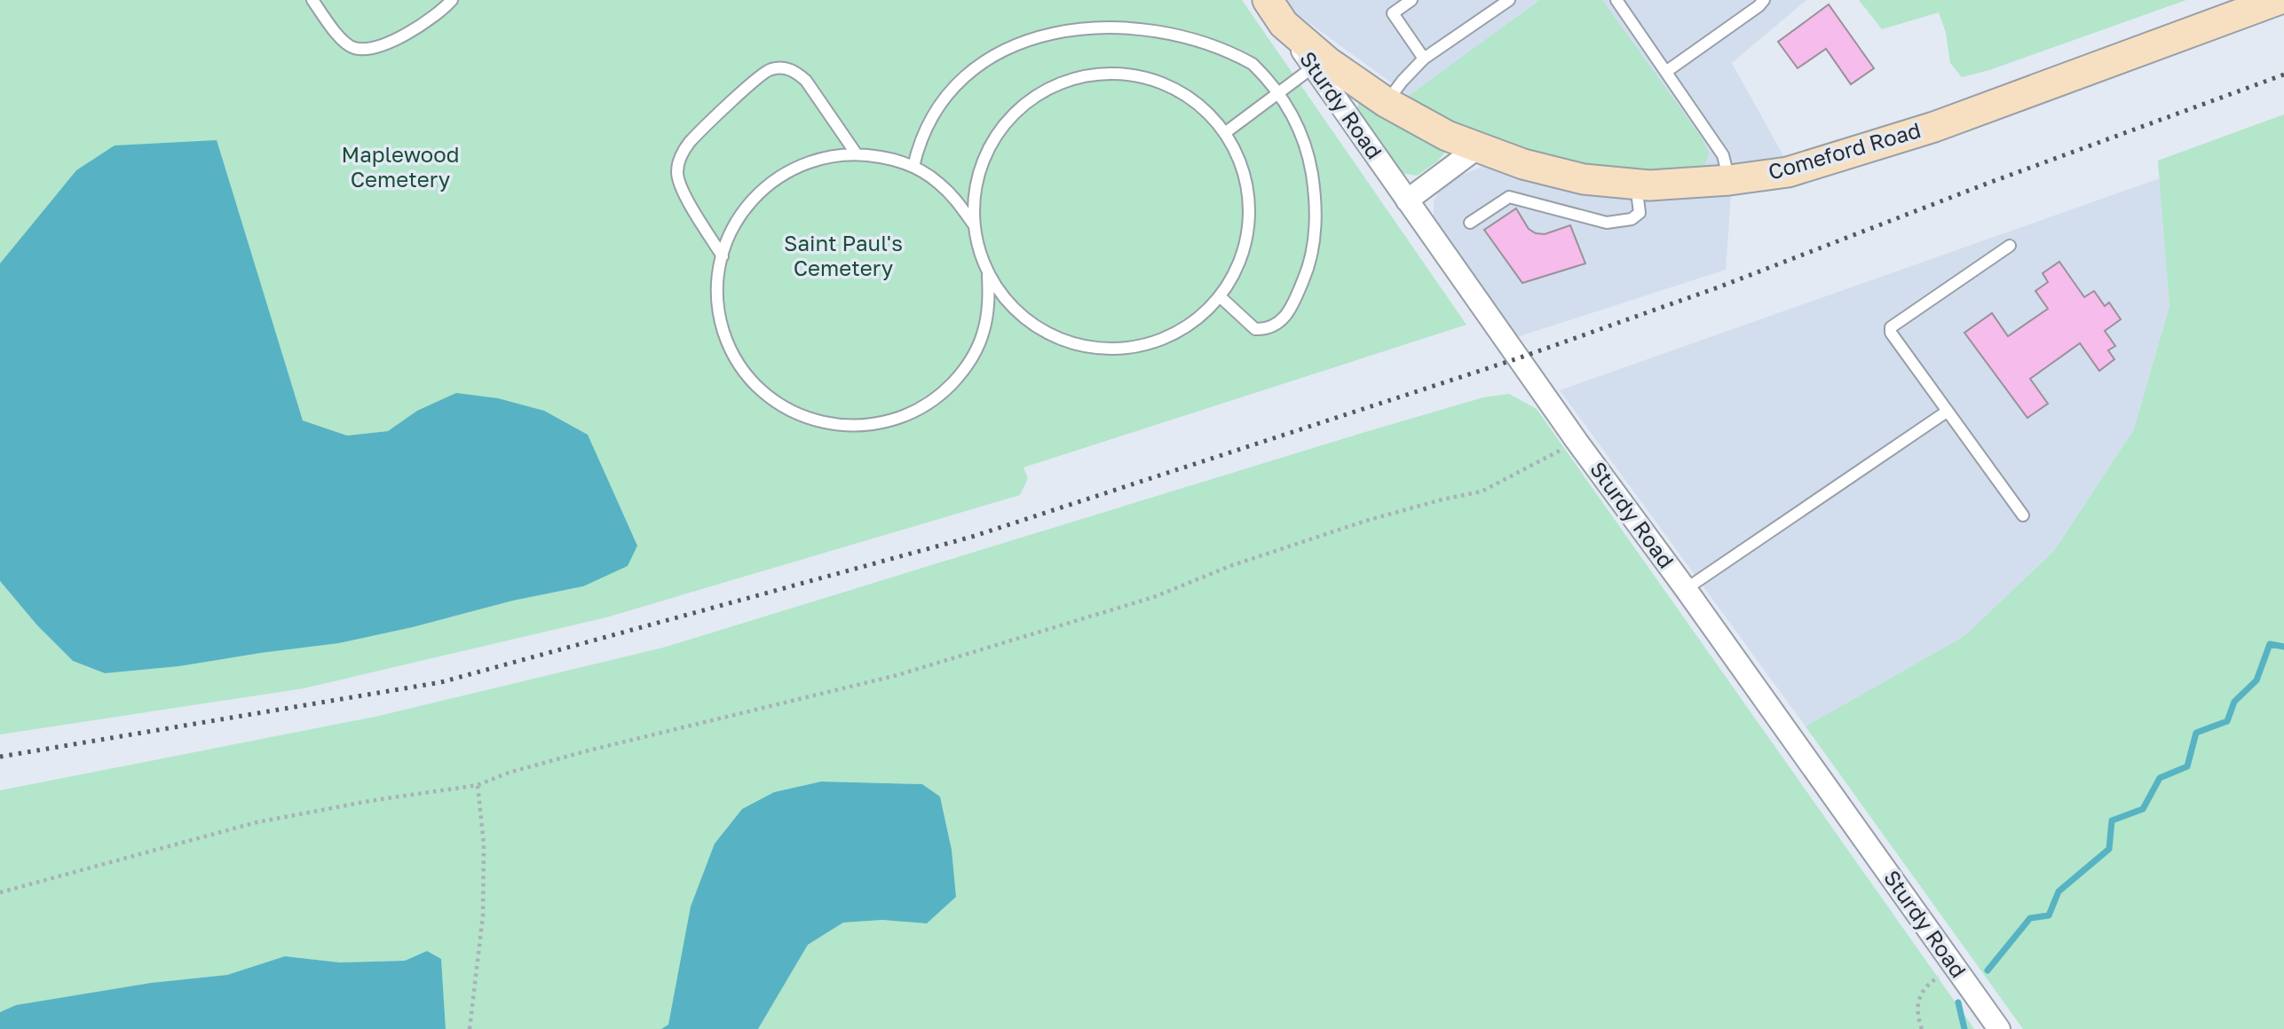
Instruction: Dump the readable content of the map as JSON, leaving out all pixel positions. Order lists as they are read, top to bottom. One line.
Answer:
{"streets":{"street":["Sturdy Road","Comeford Road"]},"crossings":[["Sturdy Road","Comeford Road"]],"parks":["Maplewood Cemetery","Saint Paul's Cemetery"]}
